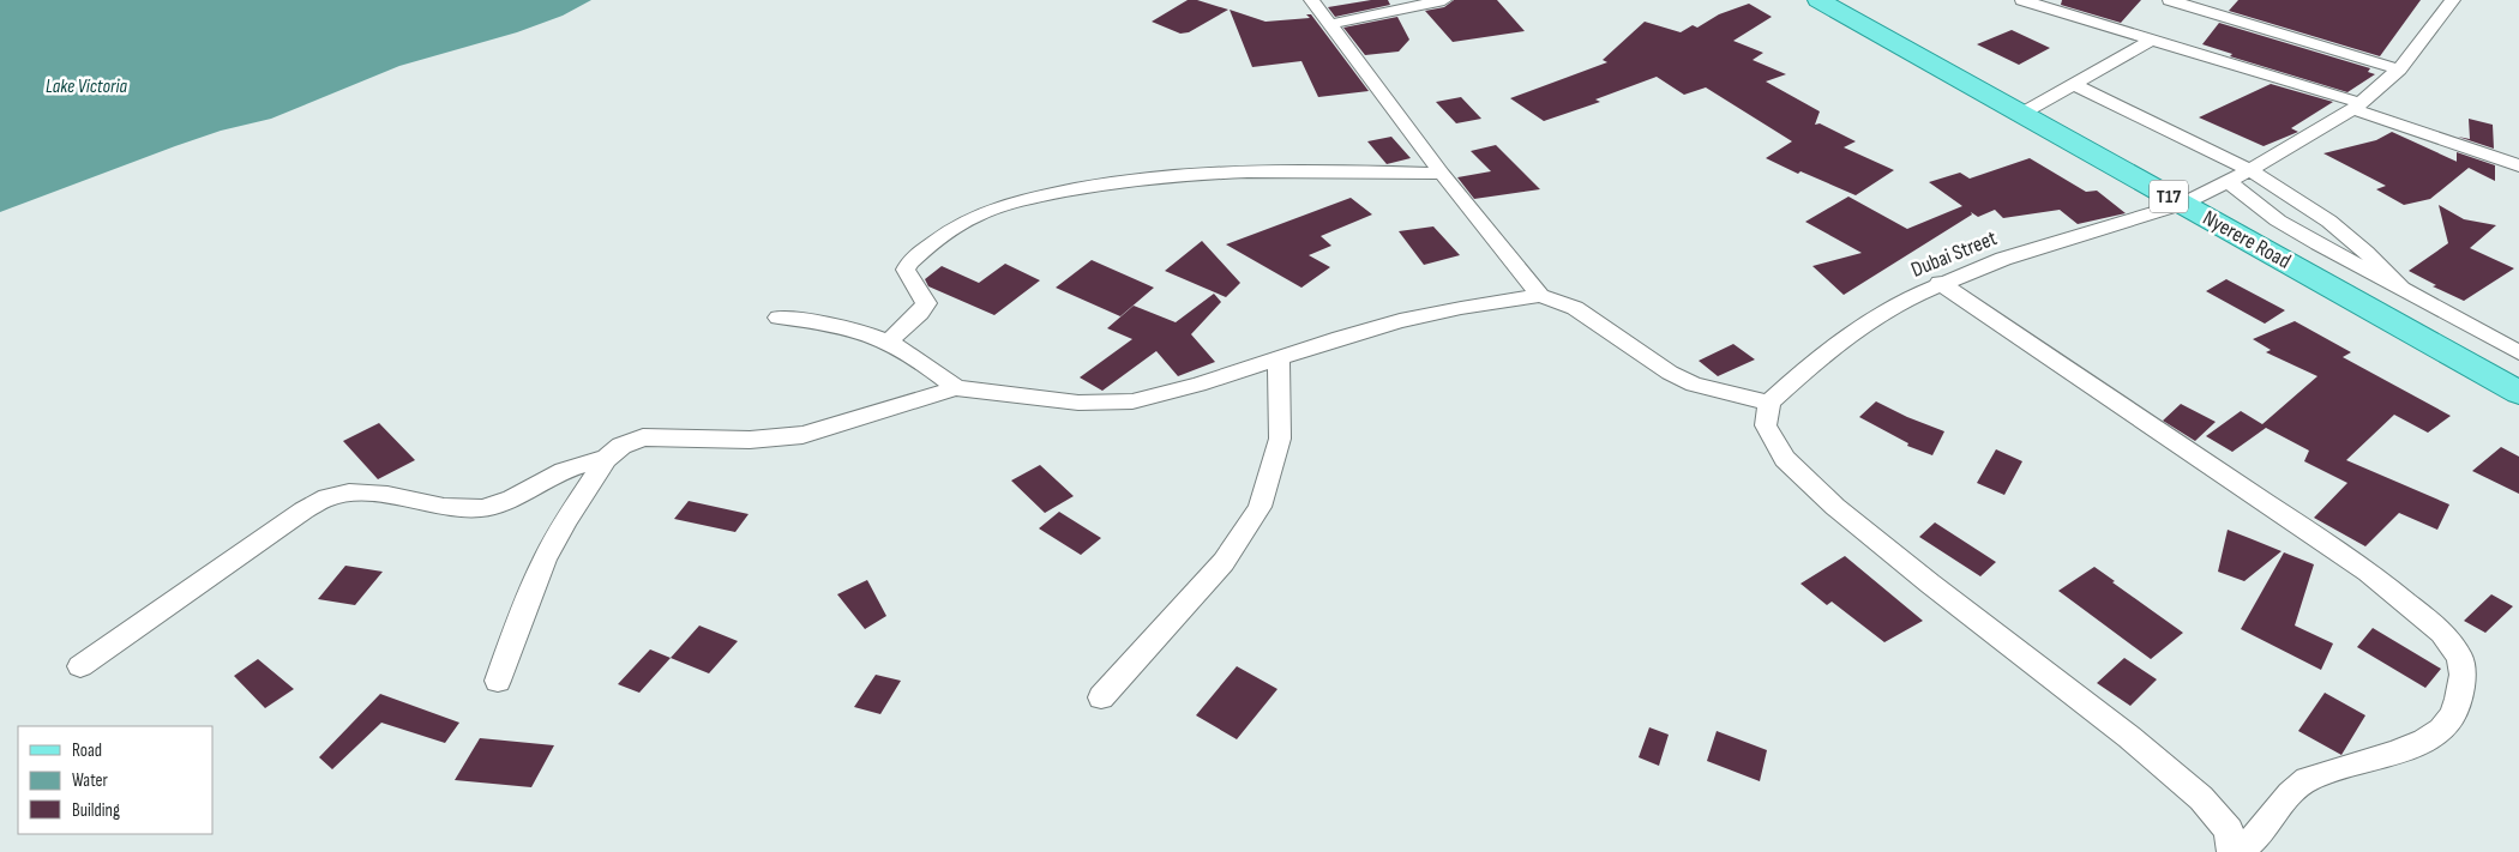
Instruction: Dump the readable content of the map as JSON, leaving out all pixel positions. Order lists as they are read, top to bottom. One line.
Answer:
{"streets":{"main road":["T17","Nyerere Road"],"street":["Dubai Street"]},"crossings":[["Nyerere Road","Dubai Street"]],"water":["Lake Victoria"],"legend":["Road","Water","Building"]}
